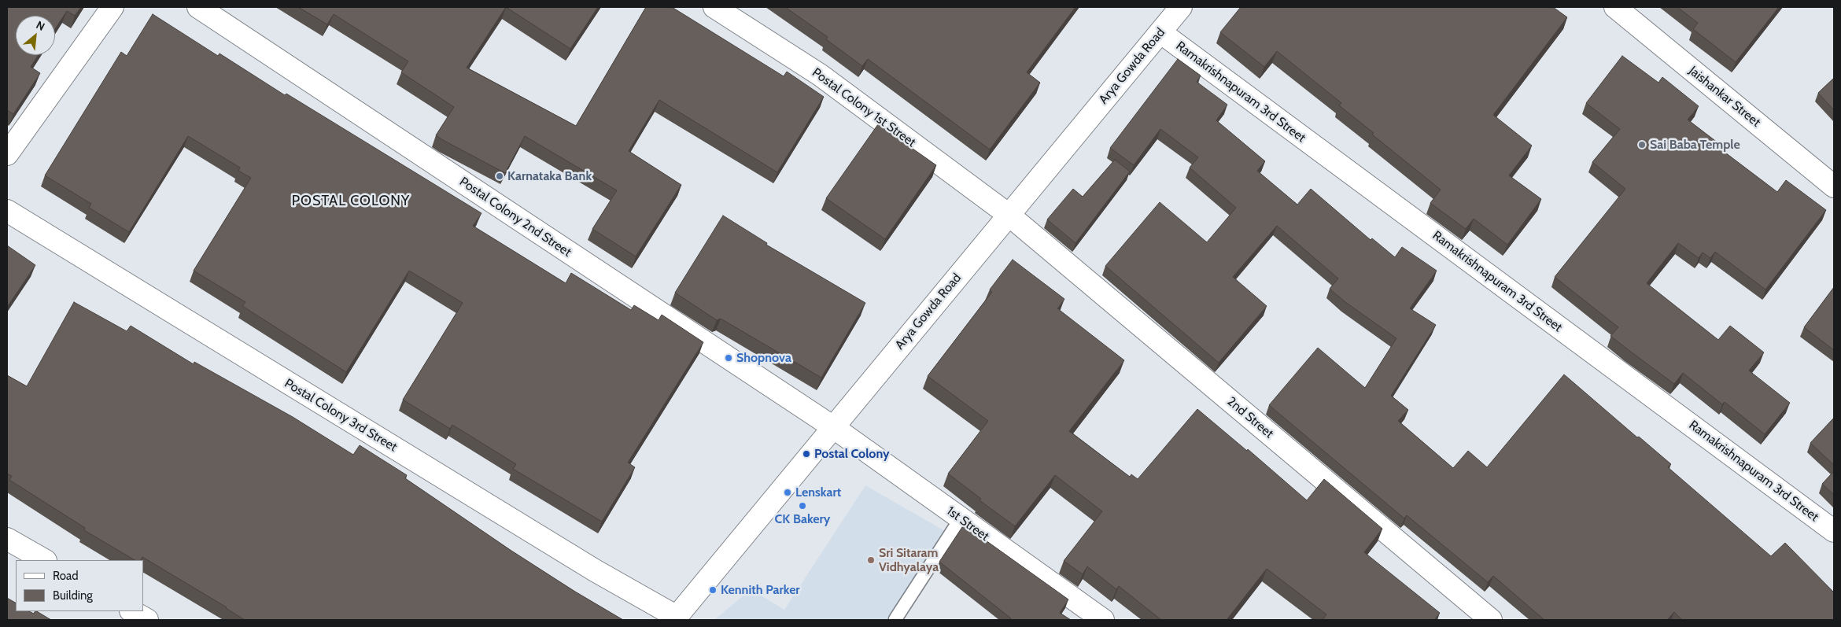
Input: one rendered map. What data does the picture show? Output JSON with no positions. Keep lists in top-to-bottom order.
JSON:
{
  "streets": {
    "street": [
      "Arya Gowda Road",
      "Ramakrishnapuram 3rd Street",
      "Jaishankar Street",
      "Postal Colony 1st Street",
      "Postal Colony 2nd Street",
      "Postal Colony 3rd Street",
      "2nd Street",
      "1st Street"
    ]
  },
  "crossings": [
    ["Arya Gowda Road", "Ramakrishnapuram 3rd Street"],
    ["Arya Gowda Road", "Postal Colony 1st Street"],
    ["Arya Gowda Road", "Postal Colony 2nd Street"],
    ["Arya Gowda Road", "Postal Colony 3rd Street"],
    ["Arya Gowda Road", "2nd Street"],
    ["Arya Gowda Road", "1st Street"],
    ["Postal Colony 1st Street", "2nd Street"],
    ["Postal Colony 2nd Street", "1st Street"]
  ],
  "districts": ["POSTAL COLONY"],
  "places": [
    "Sai Baba Temple",
    "Karnataka Bank",
    "Shopnova",
    "Postal Colony",
    "Lenskart",
    "CK Bakery",
    "Sri Sitaram Vidhyalaya",
    "Kennith Parker"
  ],
  "legend": ["Road", "Building"],
  "north": "top right"
}
